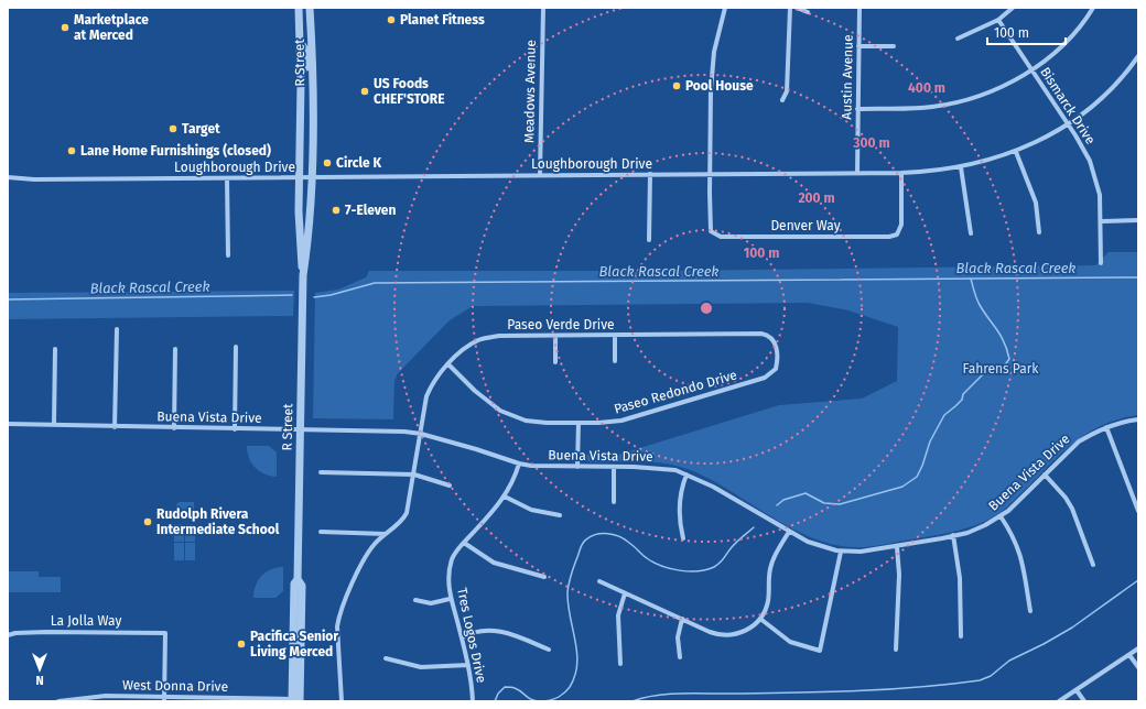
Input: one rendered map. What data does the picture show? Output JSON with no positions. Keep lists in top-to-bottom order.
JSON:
{
  "streets": {
    "street": [
      "R Street",
      "Austin Avenue",
      "Meadows Avenue",
      "Bismarck Drive",
      "Loughborough Drive",
      "Denver Way",
      "Paseo Verde Drive",
      "Paseo Redondo Drive",
      "Buena Vista Drive",
      "La Jolla Way",
      "Tres Logos Drive",
      "West Donna Drive"
    ]
  },
  "crossings": [
    ["R Street", "Loughborough Drive"],
    ["R Street", "Buena Vista Drive"],
    ["R Street", "West Donna Drive"],
    ["Austin Avenue", "Loughborough Drive"],
    ["Meadows Avenue", "Loughborough Drive"],
    ["Bismarck Drive", "Loughborough Drive"],
    ["Loughborough Drive", "Denver Way"],
    ["Paseo Verde Drive", "Paseo Redondo Drive"],
    ["Paseo Verde Drive", "Buena Vista Drive"],
    ["Buena Vista Drive", "Tres Logos Drive"],
    ["La Jolla Way", "West Donna Drive"]
  ],
  "water": ["Black Rascal Creek"],
  "parks": ["Fahrens Park"],
  "places": [
    "Planet Fitness",
    "Marketplace at Merced",
    "Pool House",
    "US Foods CHEF'STORE",
    "Target",
    "Lane Home Furnishings (closed)",
    "Circle K",
    "7-Eleven",
    "Rudolph Rivera Intermediate School",
    "Pacifica Senior Living Merced"
  ],
  "scale_bar": "100 m",
  "north": "bottom",
  "rings": [
    "400 m",
    "300 m",
    "200 m",
    "100 m"
  ]
}
